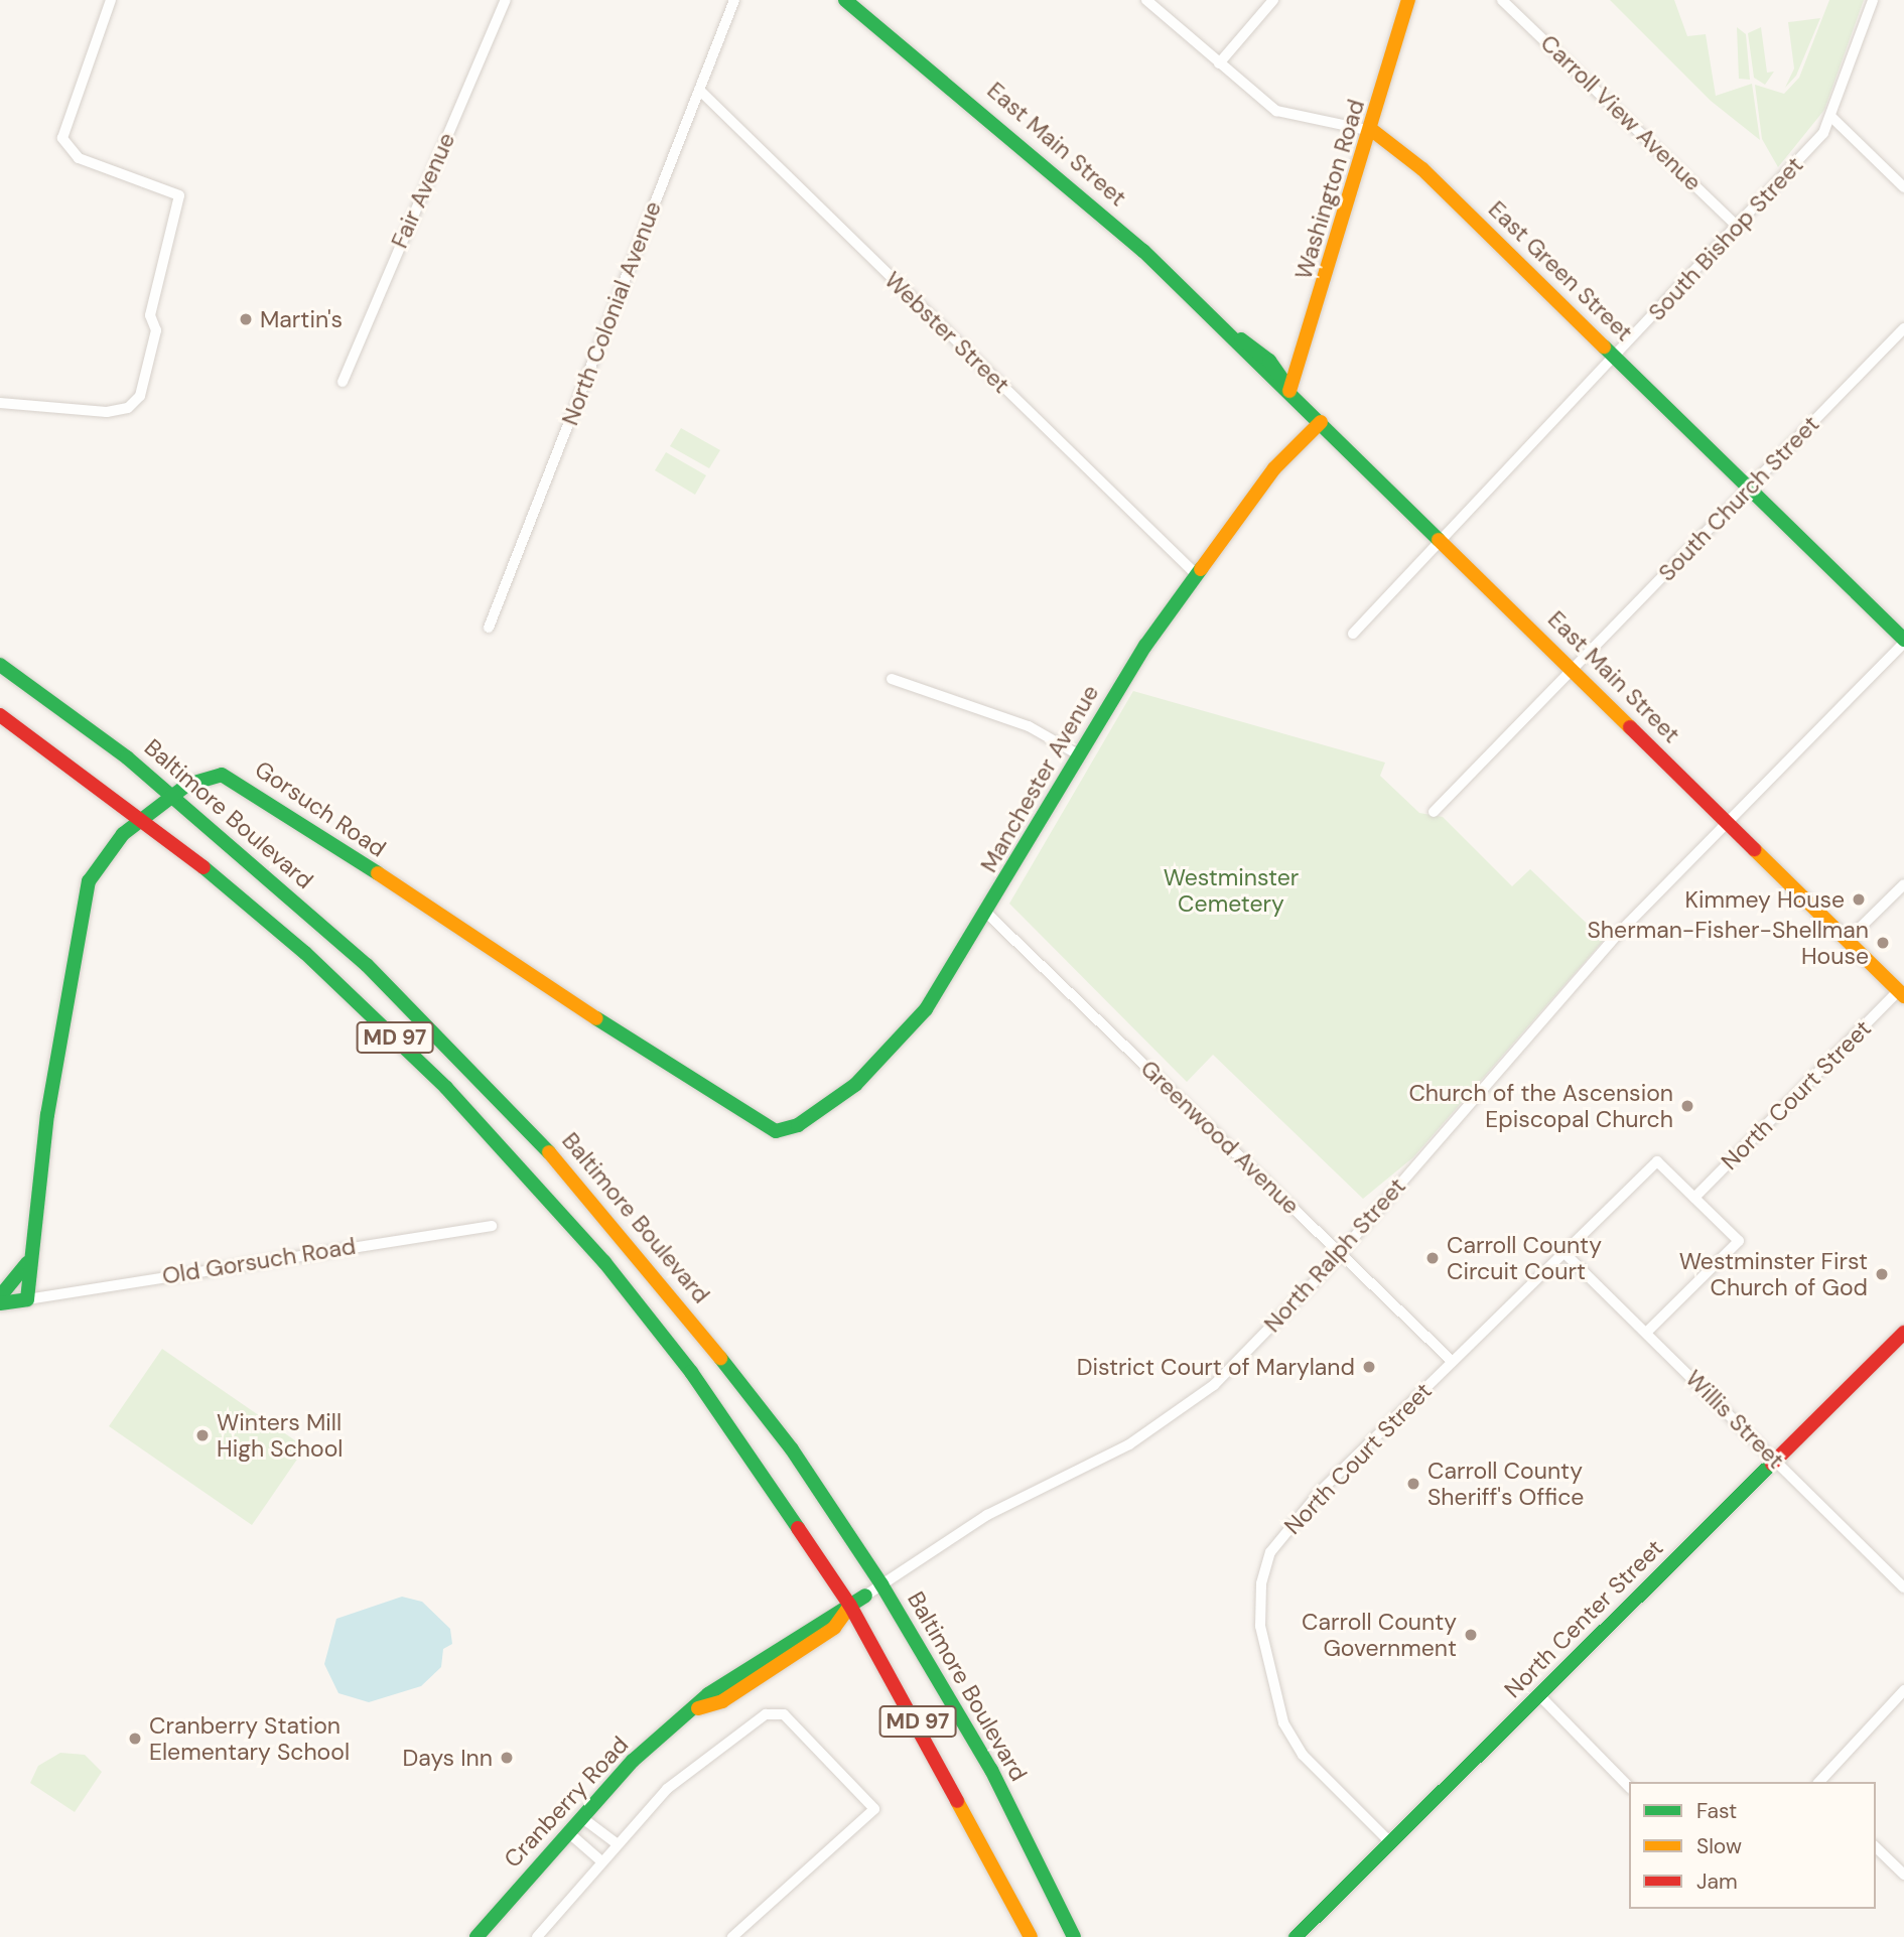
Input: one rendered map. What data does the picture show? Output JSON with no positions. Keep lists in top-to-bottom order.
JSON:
{
  "streets": {
    "main road": [
      "East Main Street",
      "Washington Road",
      "East Green Street",
      "Manchester Avenue",
      "Gorsuch Road",
      "Baltimore Boulevard",
      "MD 97",
      "North Center Street",
      "Cranberry Road"
    ],
    "street": [
      "Carroll View Avenue",
      "Fair Avenue",
      "South Bishop Street",
      "North Colonial Avenue",
      "Webster Street",
      "South Church Street",
      "North Court Street",
      "Greenwood Avenue",
      "North Ralph Street",
      "Old Gorsuch Road",
      "Willis Street"
    ]
  },
  "crossings": [
    ["Carroll View Avenue", "South Bishop Street"],
    ["East Main Street", "Washington Road"],
    ["East Main Street", "South Bishop Street"],
    ["East Main Street", "South Church Street"],
    ["East Main Street", "Manchester Avenue"],
    ["East Main Street", "North Court Street"],
    ["East Main Street", "North Ralph Street"],
    ["Washington Road", "East Green Street"],
    ["South Bishop Street", "East Green Street"],
    ["East Green Street", "South Church Street"],
    ["East Green Street", "North Ralph Street"],
    ["North Colonial Avenue", "Webster Street"],
    ["Webster Street", "Manchester Avenue"],
    ["Manchester Avenue", "Gorsuch Road"],
    ["Manchester Avenue", "Greenwood Avenue"],
    ["Gorsuch Road", "Baltimore Boulevard"],
    ["Gorsuch Road", "MD 97"],
    ["Gorsuch Road", "Old Gorsuch Road"],
    ["Baltimore Boulevard", "North Ralph Street"],
    ["MD 97", "Cranberry Road"],
    ["North Court Street", "Greenwood Avenue"],
    ["North Court Street", "Willis Street"],
    ["North Court Street", "North Center Street"],
    ["Greenwood Avenue", "North Ralph Street"],
    ["North Ralph Street", "Cranberry Road"],
    ["Willis Street", "North Center Street"]
  ],
  "parks": ["Westminster Cemetery"],
  "places": [
    "Martin's",
    "Kimmey House",
    "Sherman-Fisher-Shellman House",
    "Church of the Ascension Episcopal Church",
    "Carroll County Circuit Court",
    "Westminster First Church of God",
    "District Court of Maryland",
    "Winters Mill High School",
    "Carroll County Sheriff's Office",
    "Carroll County Government",
    "Cranberry Station Elementary School",
    "Days Inn"
  ],
  "legend": ["Fast", "Slow", "Jam"]
}
